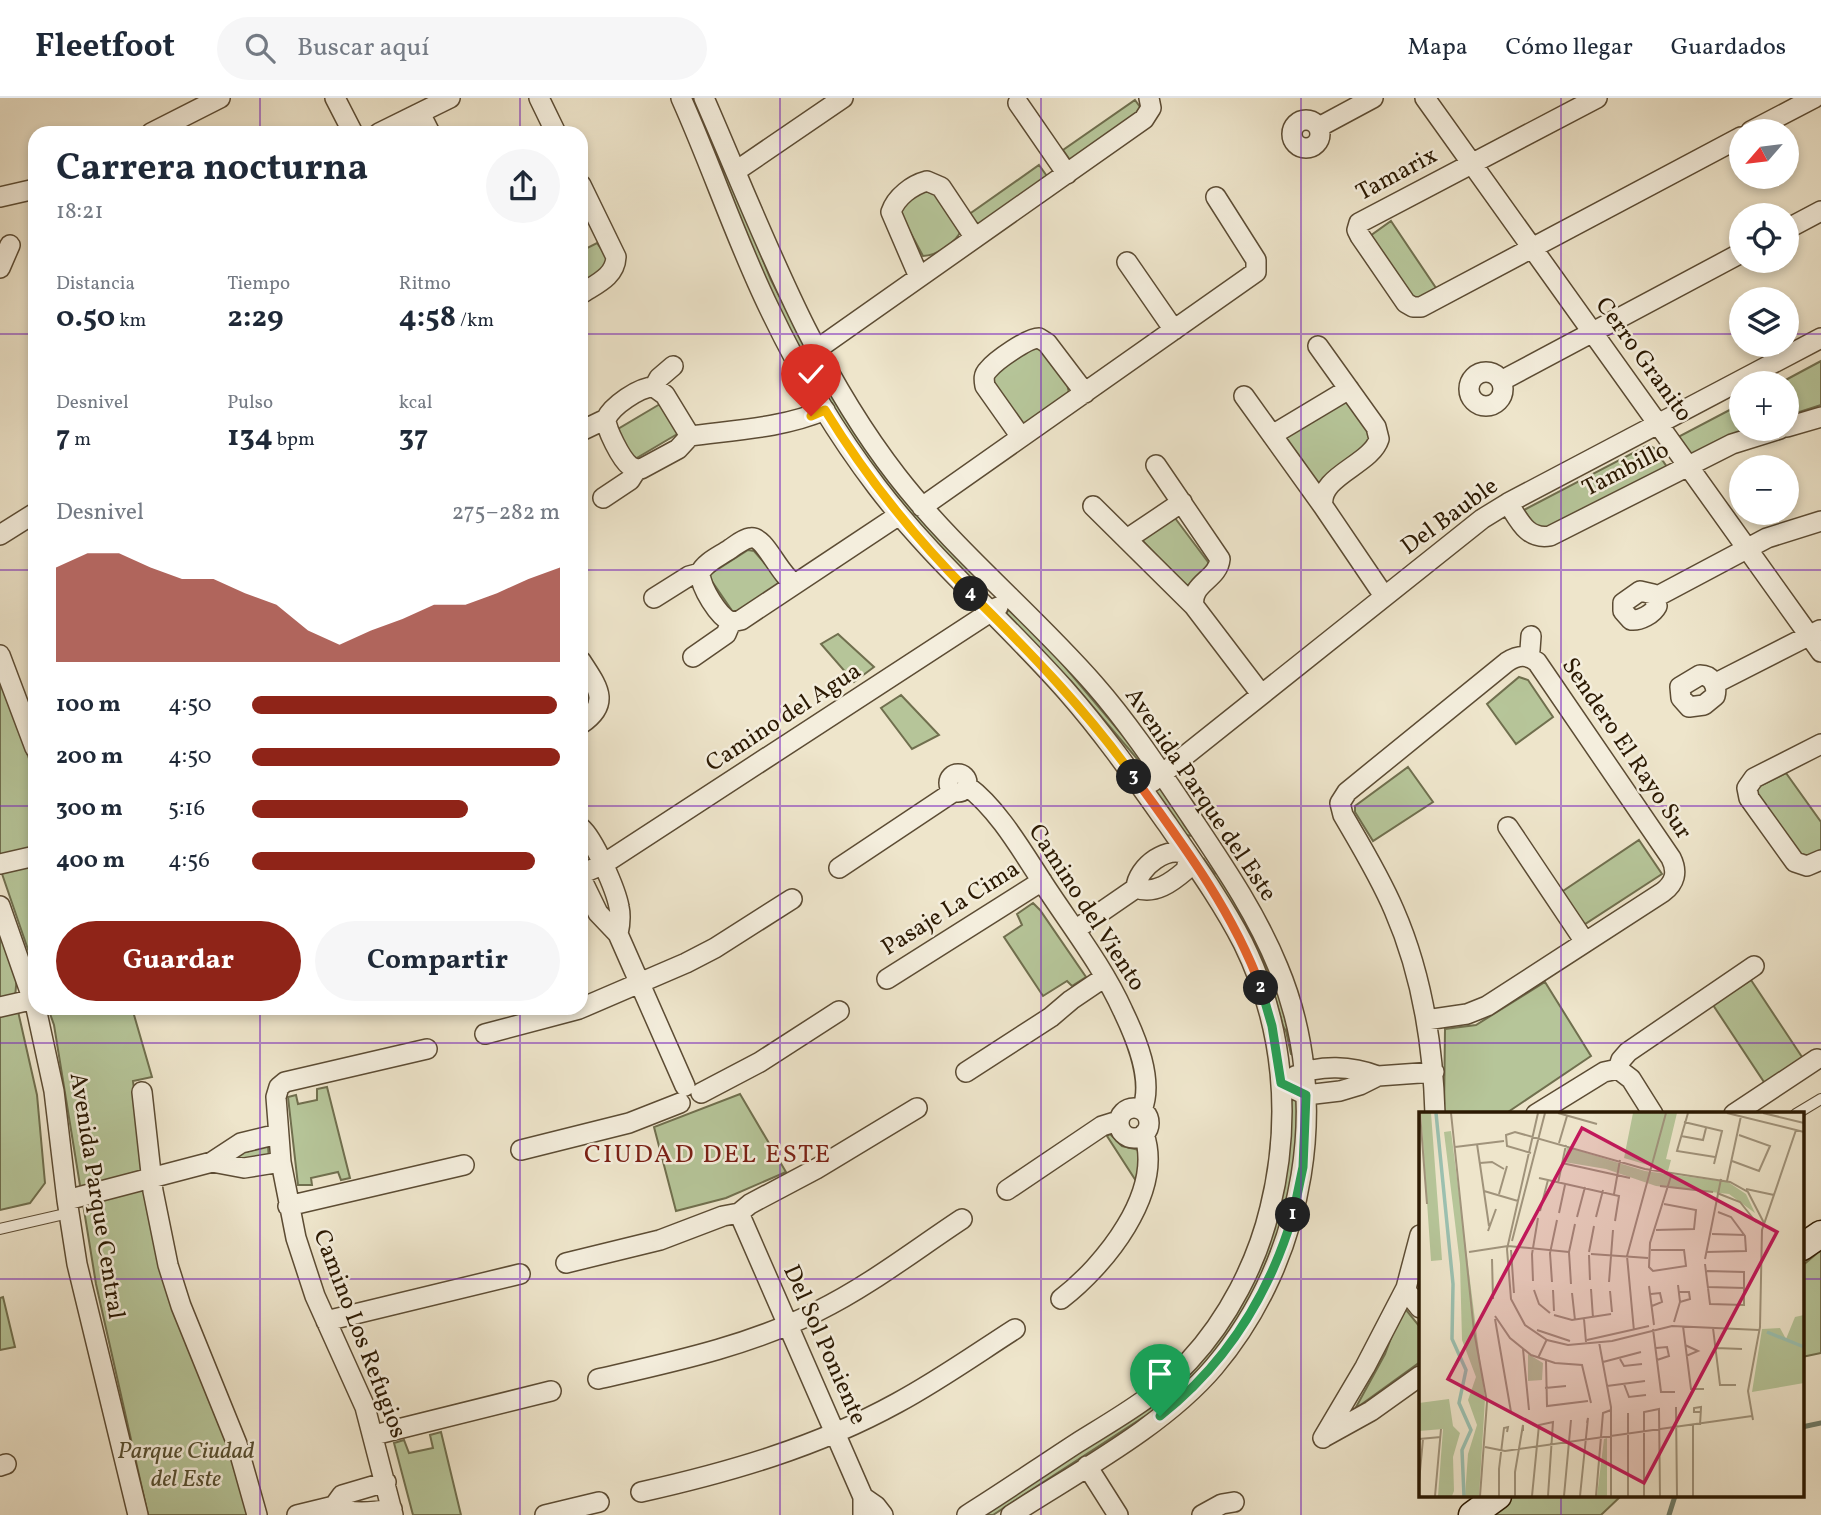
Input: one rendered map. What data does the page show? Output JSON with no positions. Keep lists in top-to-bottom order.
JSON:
{
  "streets": {
    "street": [
      "Tamarix",
      "Cerro Granito",
      "Tambillo",
      "Del Bauble",
      "Camino del Agua",
      "Sendero El Rayo Sur",
      "Avenida Parque del Este",
      "Camino del Viento",
      "Pasaje La Cima",
      "Avenida Parque Central",
      "Camino Los Refugios",
      "Del Sol Poniente"
    ]
  },
  "crossings": [
    ["Tamarix", "Cerro Granito"],
    ["Cerro Granito", "Tambillo"],
    ["Cerro Granito", "Del Bauble"],
    ["Tambillo", "Del Bauble"],
    ["Del Bauble", "Avenida Parque del Este"],
    ["Camino del Agua", "Avenida Parque del Este"],
    ["Camino del Viento", "Pasaje La Cima"]
  ],
  "districts": ["CIUDAD DEL ESTE"],
  "parks": ["Parque Ciudad del Este"],
  "north": "bottom left",
  "page": {
    "header": "Fleetfoot",
    "search": "Buscar aquí",
    "nav": ["Mapa", "Cómo llegar", "Guardados"],
    "map_buttons": ["+", "−"],
    "heading": ["Carrera nocturna", "18:21"],
    "stats": [
      ["Distancia", "0.50 km"],
      ["Tiempo", "2:29"],
      ["Ritmo", "4:58 /km"],
      ["Desnivel", "7 m"],
      ["Pulso", "134 bpm"],
      ["kcal", "37"]
    ],
    "chart": ["Desnivel", "275–282 m"],
    "pins": [
      "4",
      "3",
      "2",
      "1"
    ],
    "list": [
      {
        "name": "100 m",
        "note": "4:50"
      },
      {
        "name": "200 m",
        "note": "4:50"
      },
      {
        "name": "300 m",
        "note": "5:16"
      },
      {
        "name": "400 m",
        "note": "4:56"
      }
    ],
    "buttons": ["Guardar", "Compartir"]
  }
}
